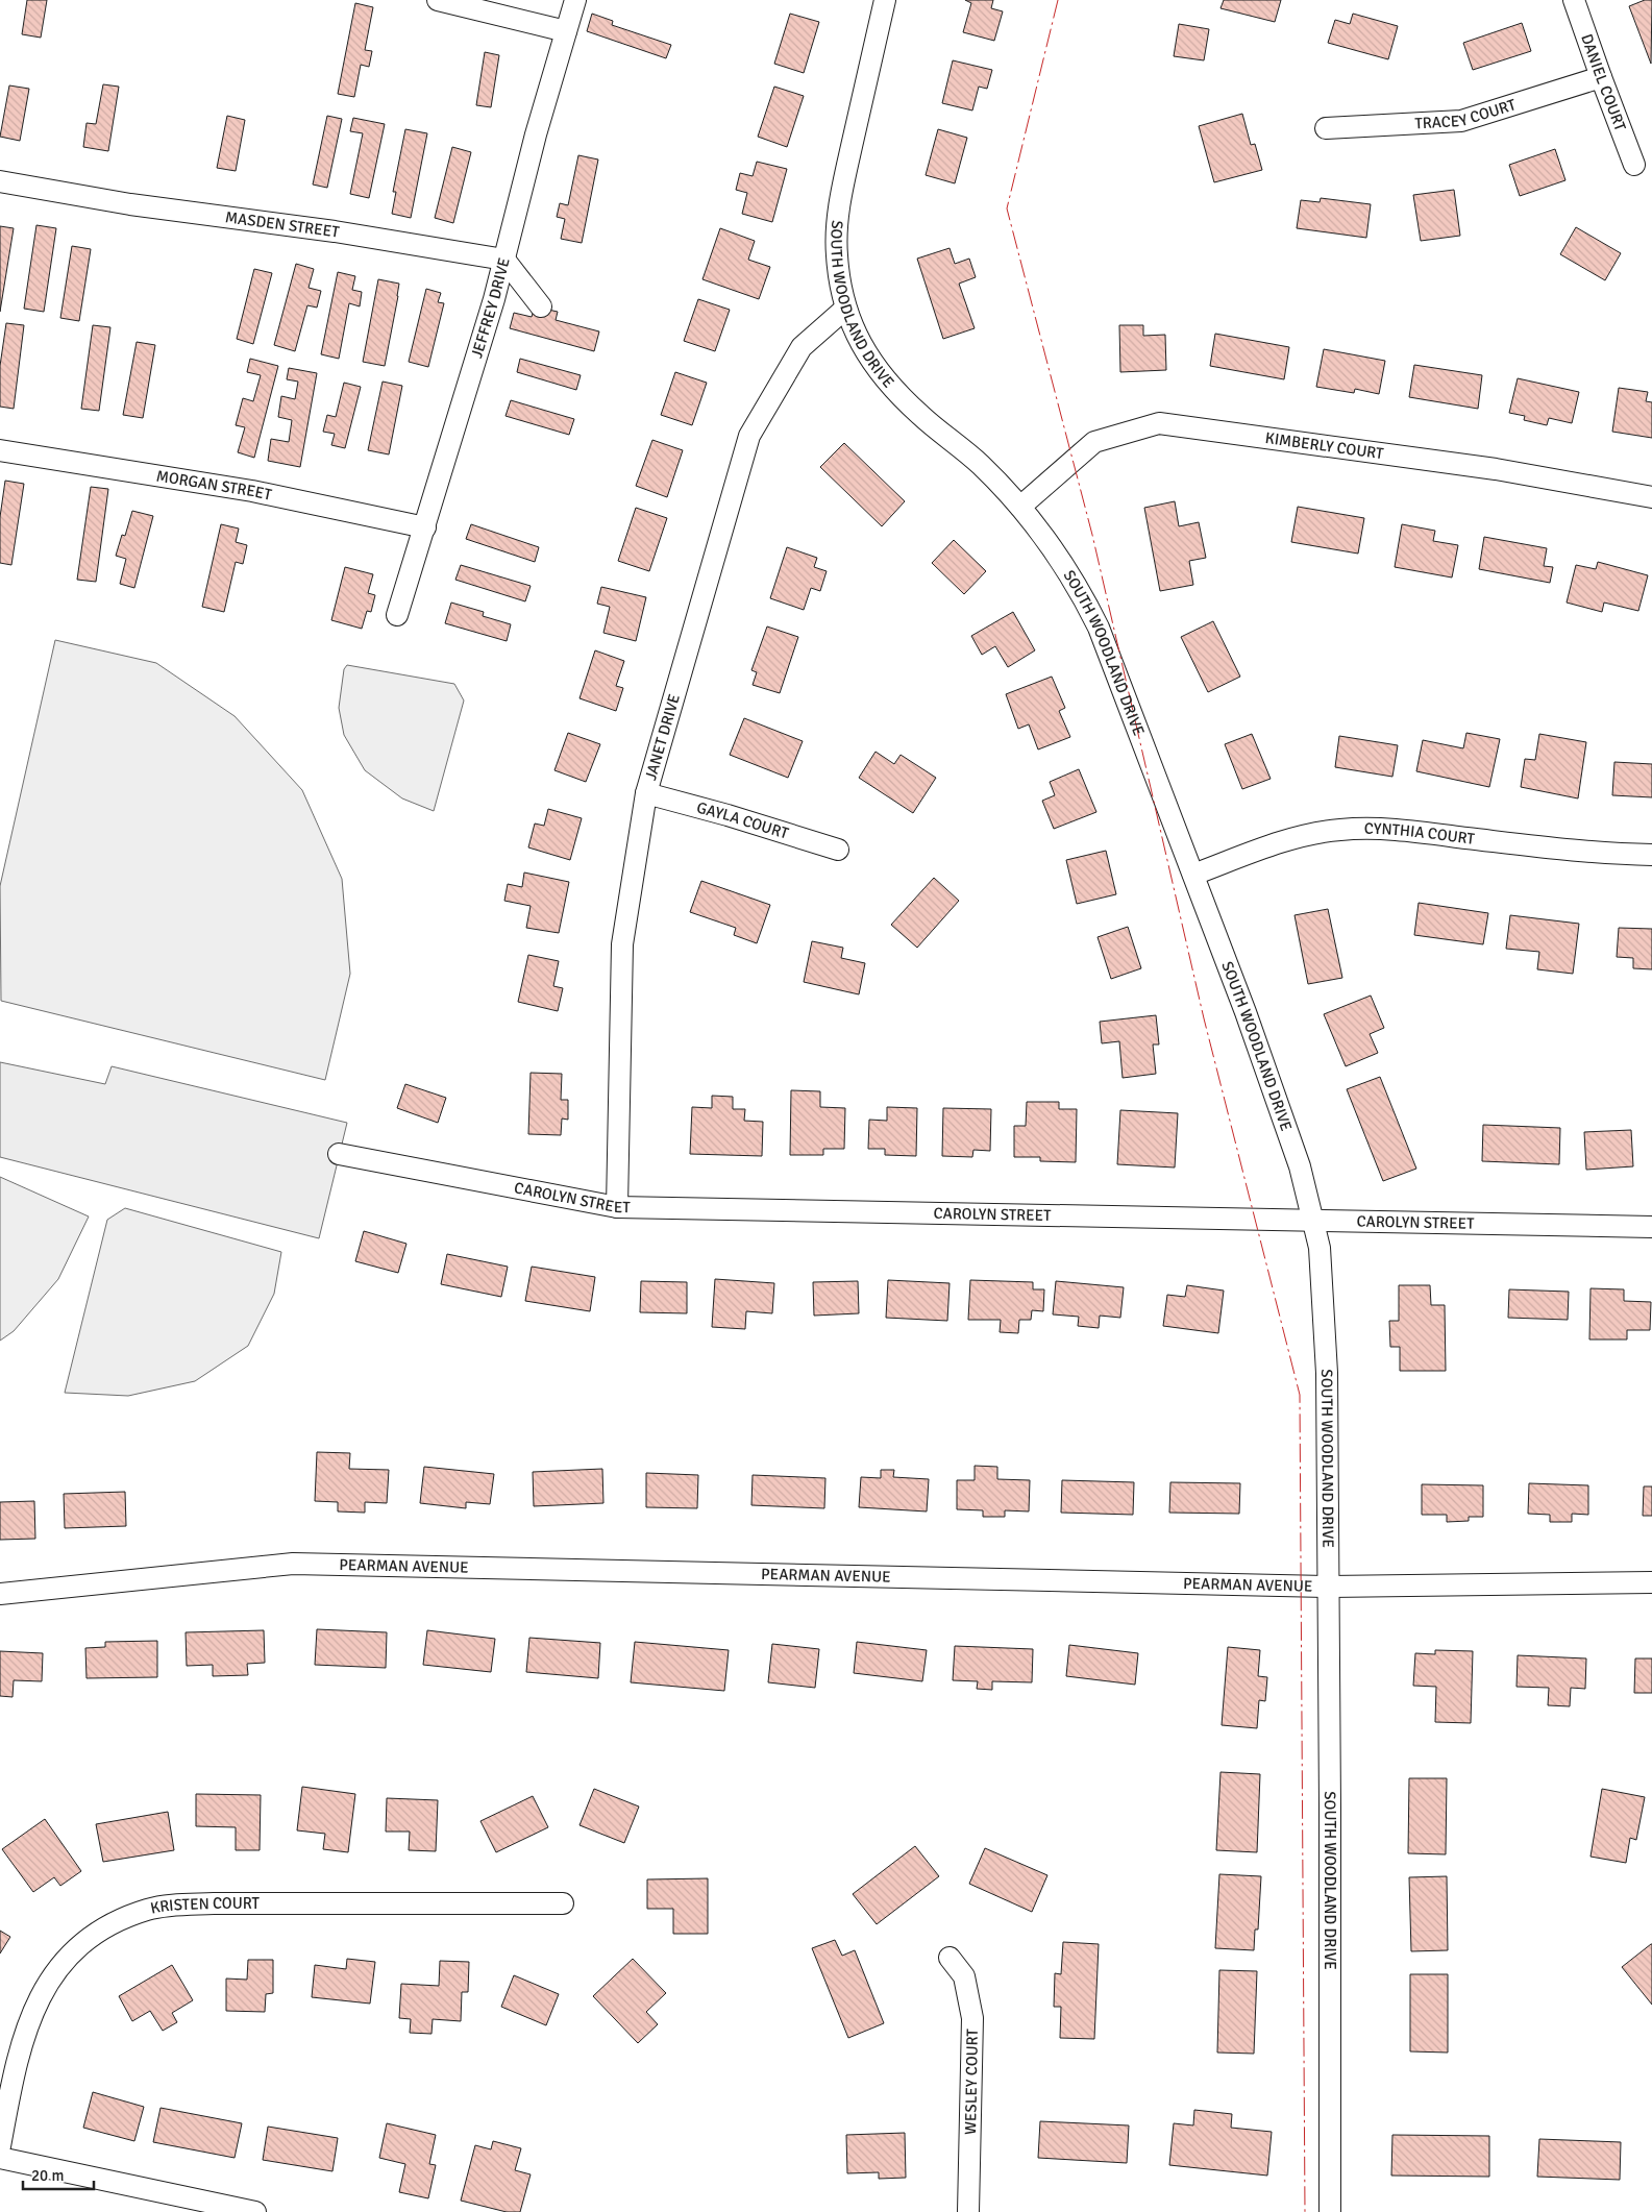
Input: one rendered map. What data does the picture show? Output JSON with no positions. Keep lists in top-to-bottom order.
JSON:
{
  "streets": {
    "street": [
      "DANIEL COURT",
      "TRACEY COURT",
      "MASDEN STREET",
      "SOUTH WOODLAND DRIVE",
      "JEFFREY DRIVE",
      "KIMBERLY COURT",
      "MORGAN STREET",
      "JANET DRIVE",
      "GAYLA COURT",
      "CYNTHIA COURT",
      "CAROLYN STREET",
      "PEARMAN AVENUE",
      "KRISTEN COURT",
      "WESLEY COURT"
    ]
  },
  "crossings": [
    ["DANIEL COURT", "TRACEY COURT"],
    ["MASDEN STREET", "JEFFREY DRIVE"],
    ["SOUTH WOODLAND DRIVE", "KIMBERLY COURT"],
    ["SOUTH WOODLAND DRIVE", "JANET DRIVE"],
    ["SOUTH WOODLAND DRIVE", "CYNTHIA COURT"],
    ["SOUTH WOODLAND DRIVE", "CAROLYN STREET"],
    ["SOUTH WOODLAND DRIVE", "PEARMAN AVENUE"],
    ["JEFFREY DRIVE", "MORGAN STREET"],
    ["JANET DRIVE", "GAYLA COURT"],
    ["JANET DRIVE", "CAROLYN STREET"]
  ],
  "scale_bar": "20 m"
}
